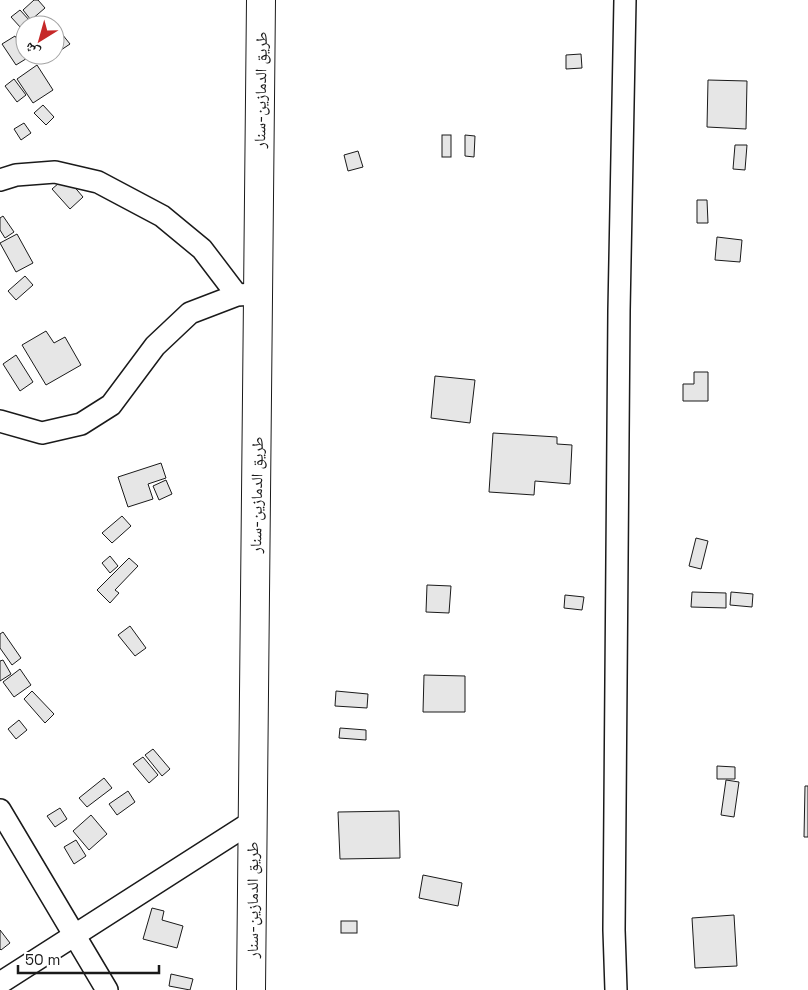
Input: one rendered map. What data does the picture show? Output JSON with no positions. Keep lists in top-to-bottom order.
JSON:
{
  "streets": {
    "highway": ["طريق الدمازين-سنار"]
  },
  "scale_bar": "50 m",
  "north": "bottom left"
}
